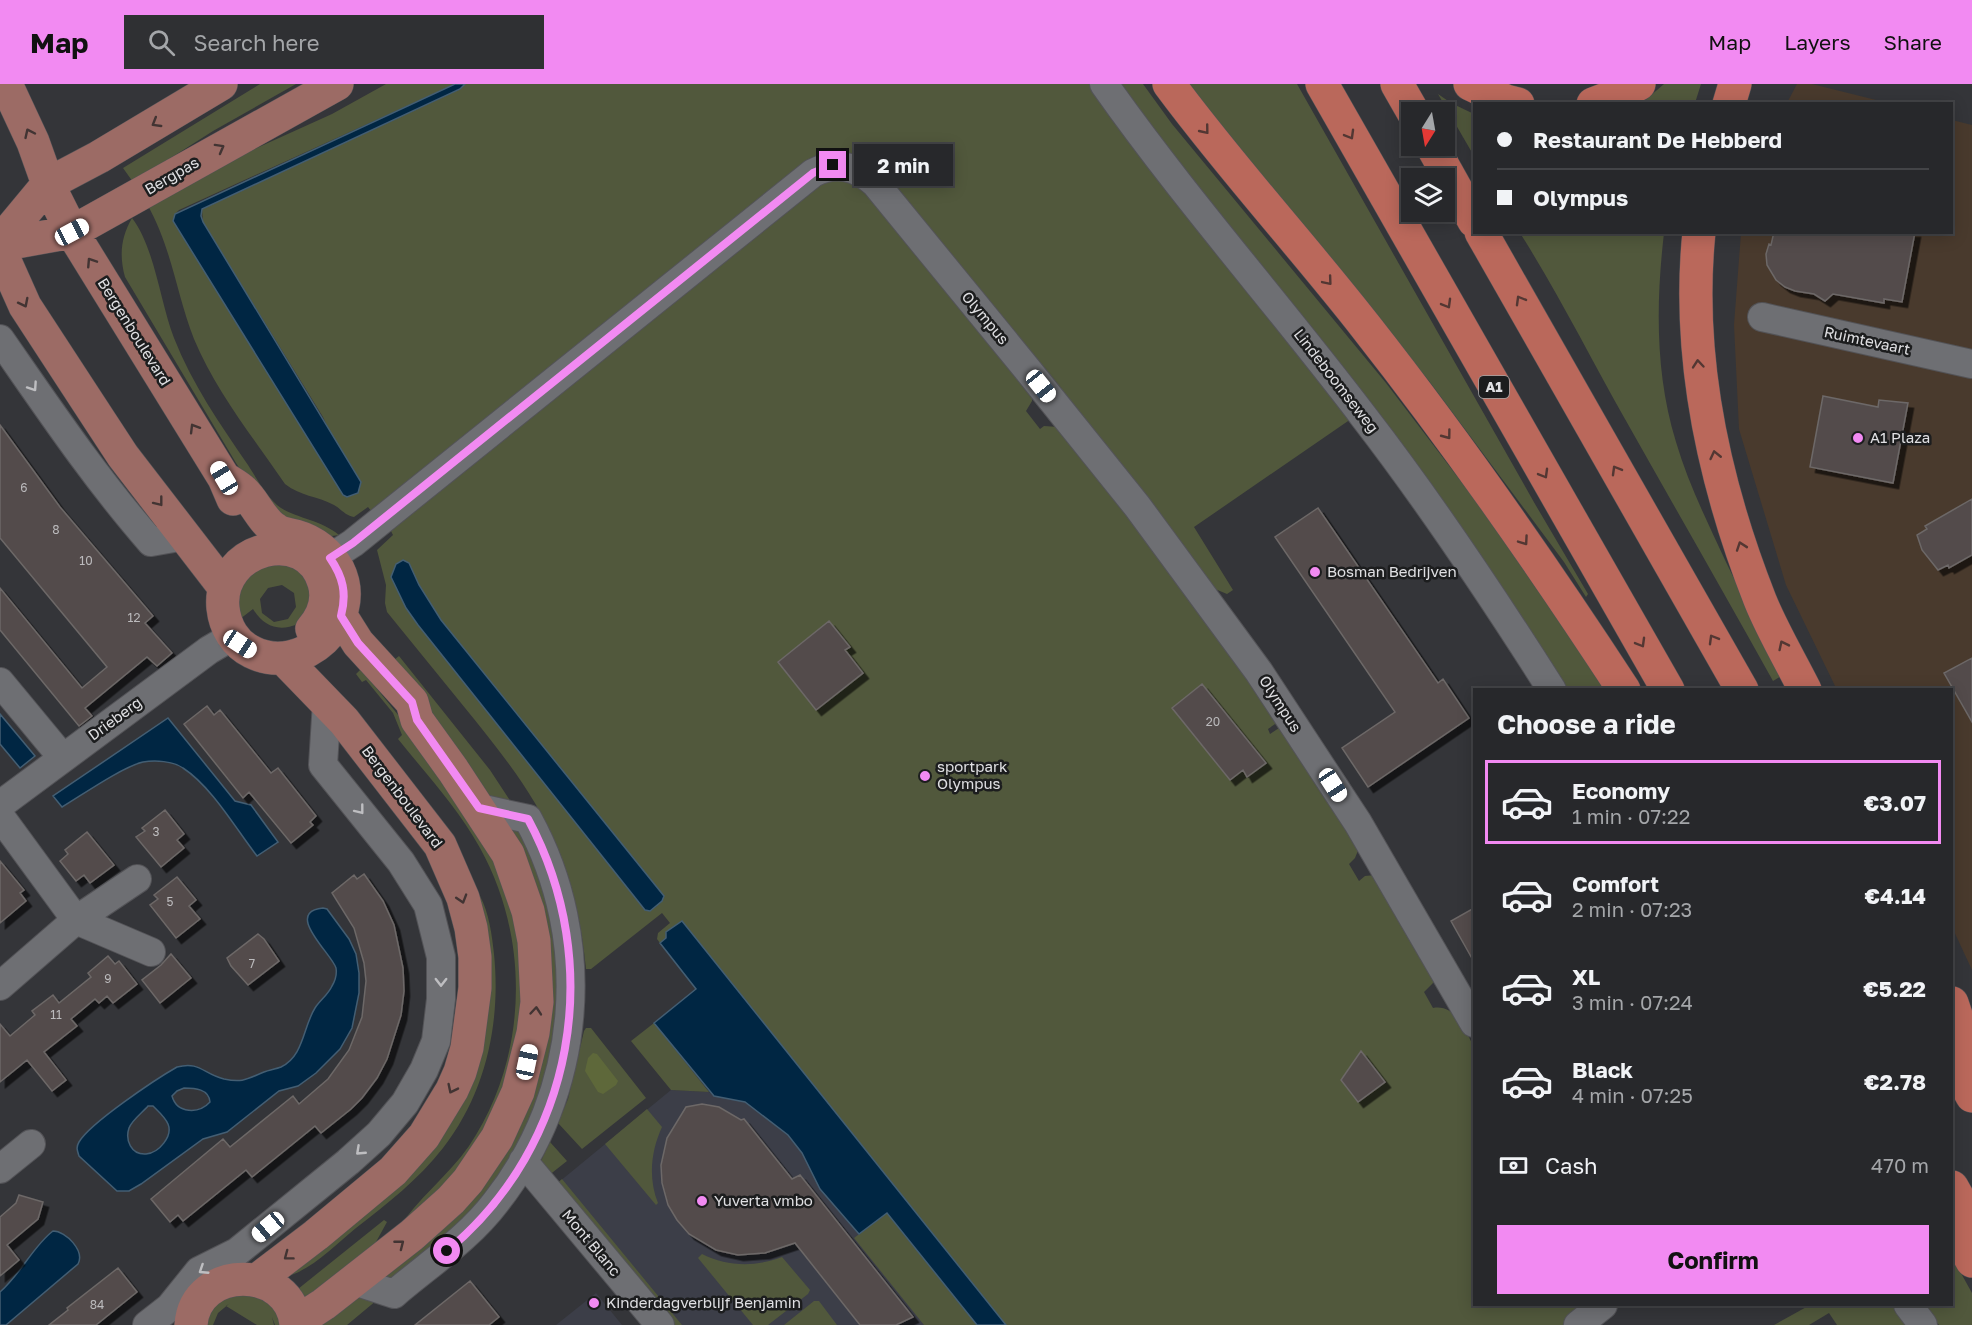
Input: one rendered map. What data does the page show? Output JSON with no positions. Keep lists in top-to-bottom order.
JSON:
{
  "streets": {
    "highway": ["A1"],
    "main road": ["Bergpas", "Bergenboulevard"],
    "street": [
      "Olympus",
      "Ruimtevaart",
      "Lindeboomseweg",
      "Drieberg",
      "Mont Blanc"
    ]
  },
  "crossings": [
    ["Bergpas", "Bergenboulevard"],
    ["Olympus", "Bergenboulevard"],
    ["Olympus", "Drieberg"],
    ["Bergenboulevard", "Drieberg"]
  ],
  "places": [
    "A1 Plaza",
    "Bosman Bedrijven",
    "sportpark Olympus",
    "Yuverta vmbo",
    "Kinderdagverblijf Benjamin"
  ],
  "house_numbers": [
    "6",
    "8",
    "10",
    "12",
    "20",
    "3",
    "5",
    "7",
    "9",
    "11",
    "84"
  ],
  "north": "bottom",
  "page": {
    "header": "Map",
    "search": "Search here",
    "nav": ["Map", "Layers", "Share"],
    "banner": ["Restaurant De Hebberd", "Olympus"],
    "bubble": "2 min",
    "heading": "Choose a ride",
    "list": [
      {
        "name": "Economy",
        "note": "1 min · 07:22",
        "value": "€3.07"
      },
      {
        "name": "Comfort",
        "note": "2 min · 07:23",
        "value": "€4.14"
      },
      {
        "name": "XL",
        "note": "3 min · 07:24",
        "value": "€5.22"
      },
      {
        "name": "Black",
        "note": "4 min · 07:25",
        "value": "€2.78"
      }
    ],
    "pay": ["Cash", "470 m"],
    "buttons": "Confirm"
  }
}
